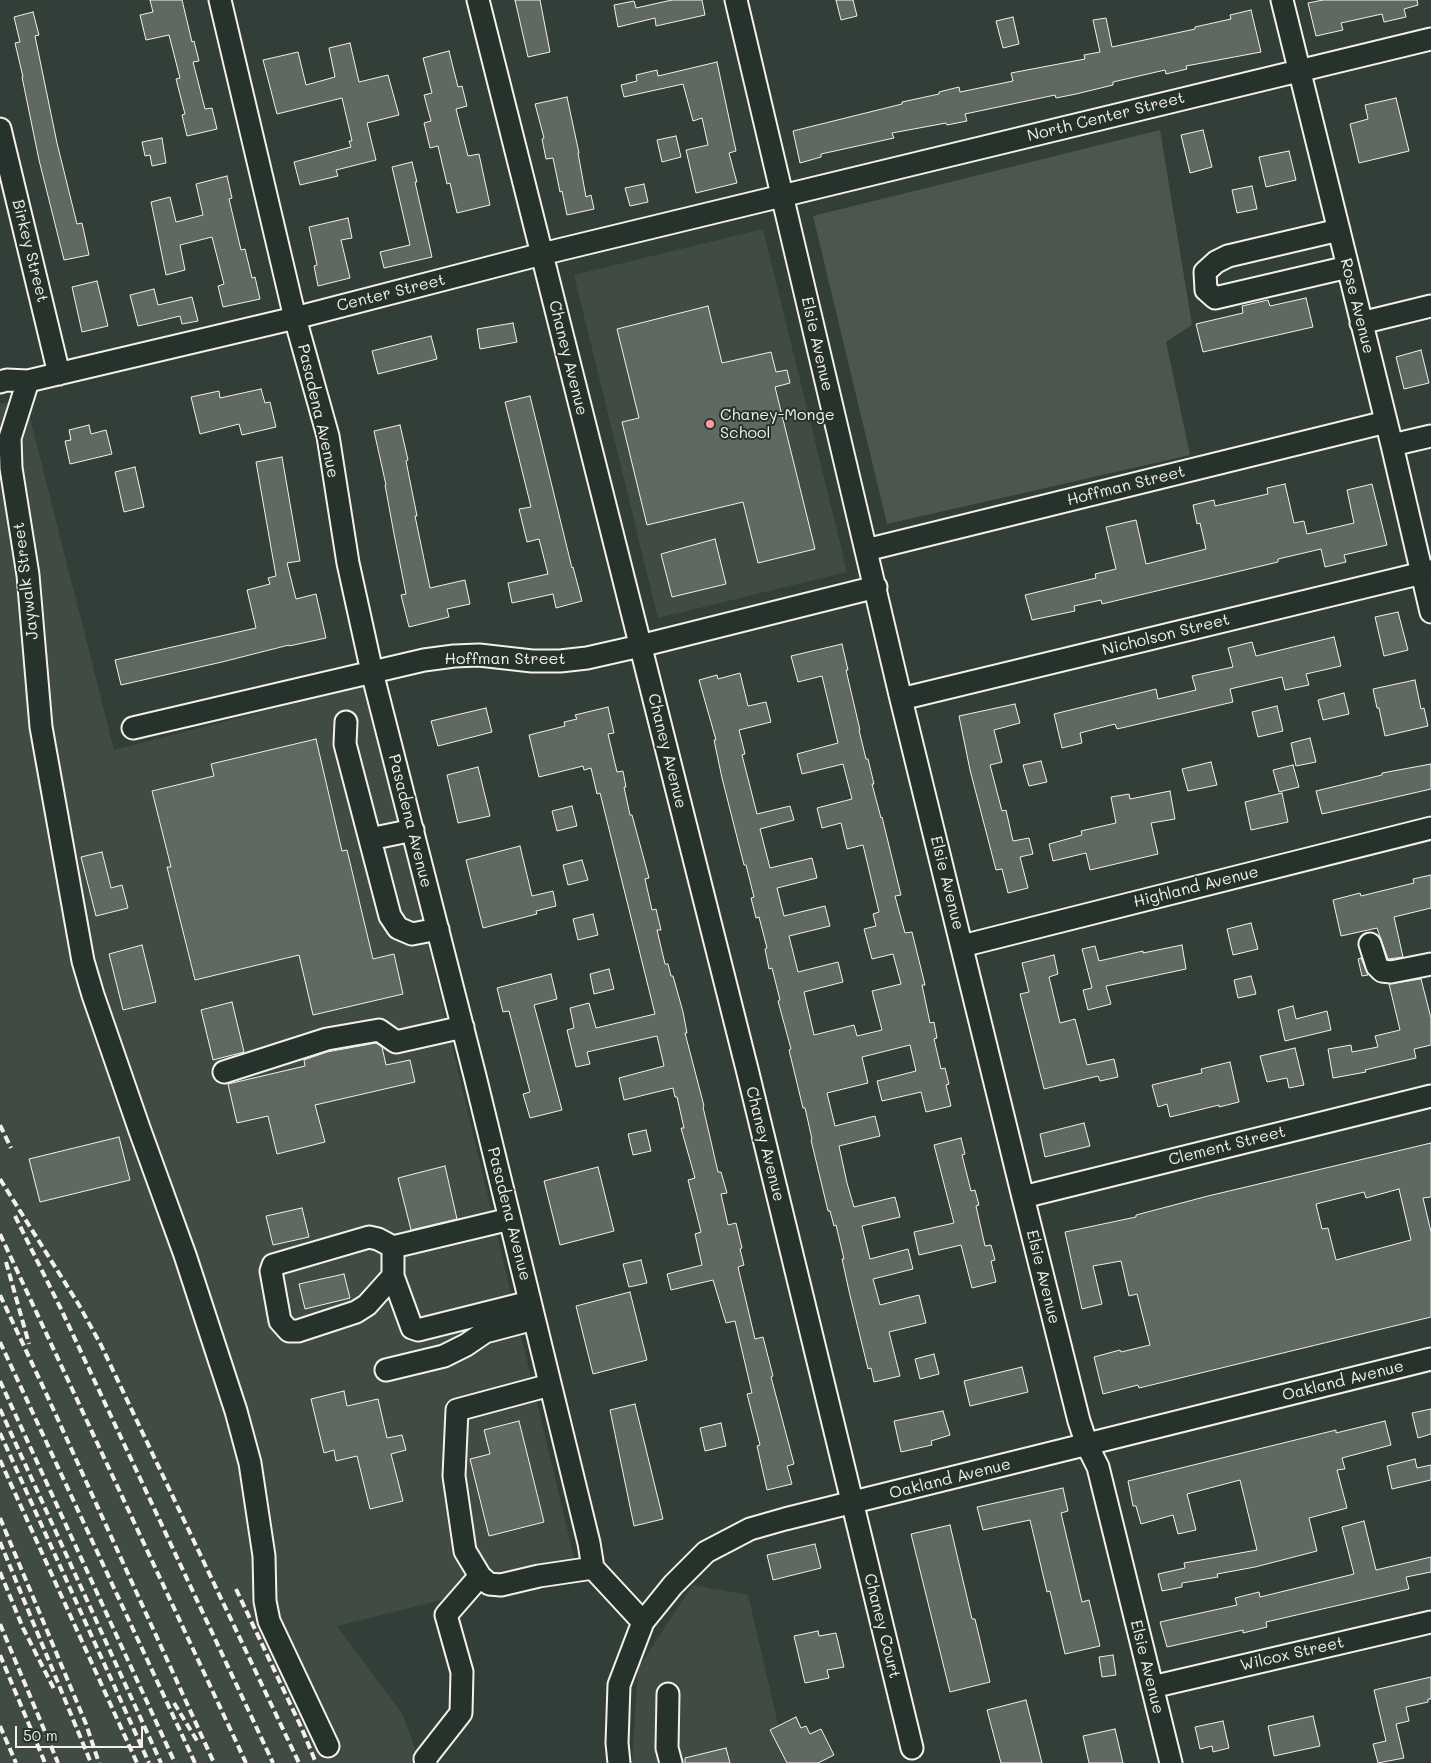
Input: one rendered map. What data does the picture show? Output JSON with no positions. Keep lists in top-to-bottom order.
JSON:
{
  "streets": {
    "street": [
      "North Center Street",
      "Birkey Street",
      "Center Street",
      "Rose Avenue",
      "Elsie Avenue",
      "Chaney Avenue",
      "Pasadena Avenue",
      "Hoffman Street",
      "Jaywalk Street",
      "Nicholson Street",
      "Highland Avenue",
      "Clement Street",
      "Oakland Avenue",
      "Chaney Court",
      "Wilcox Street"
    ]
  },
  "crossings": [
    ["North Center Street", "Center Street"],
    ["North Center Street", "Rose Avenue"],
    ["North Center Street", "Elsie Avenue"],
    ["Birkey Street", "Center Street"],
    ["Center Street", "Elsie Avenue"],
    ["Center Street", "Chaney Avenue"],
    ["Center Street", "Pasadena Avenue"],
    ["Center Street", "Jaywalk Street"],
    ["Rose Avenue", "Hoffman Street"],
    ["Rose Avenue", "Nicholson Street"],
    ["Elsie Avenue", "Hoffman Street"],
    ["Elsie Avenue", "Nicholson Street"],
    ["Elsie Avenue", "Highland Avenue"],
    ["Elsie Avenue", "Clement Street"],
    ["Elsie Avenue", "Oakland Avenue"],
    ["Elsie Avenue", "Wilcox Street"],
    ["Chaney Avenue", "Hoffman Street"],
    ["Chaney Avenue", "Oakland Avenue"],
    ["Chaney Avenue", "Chaney Court"],
    ["Pasadena Avenue", "Hoffman Street"],
    ["Oakland Avenue", "Chaney Court"]
  ],
  "places": ["Chaney-Monge School"],
  "scale_bar": "50 m"
}
